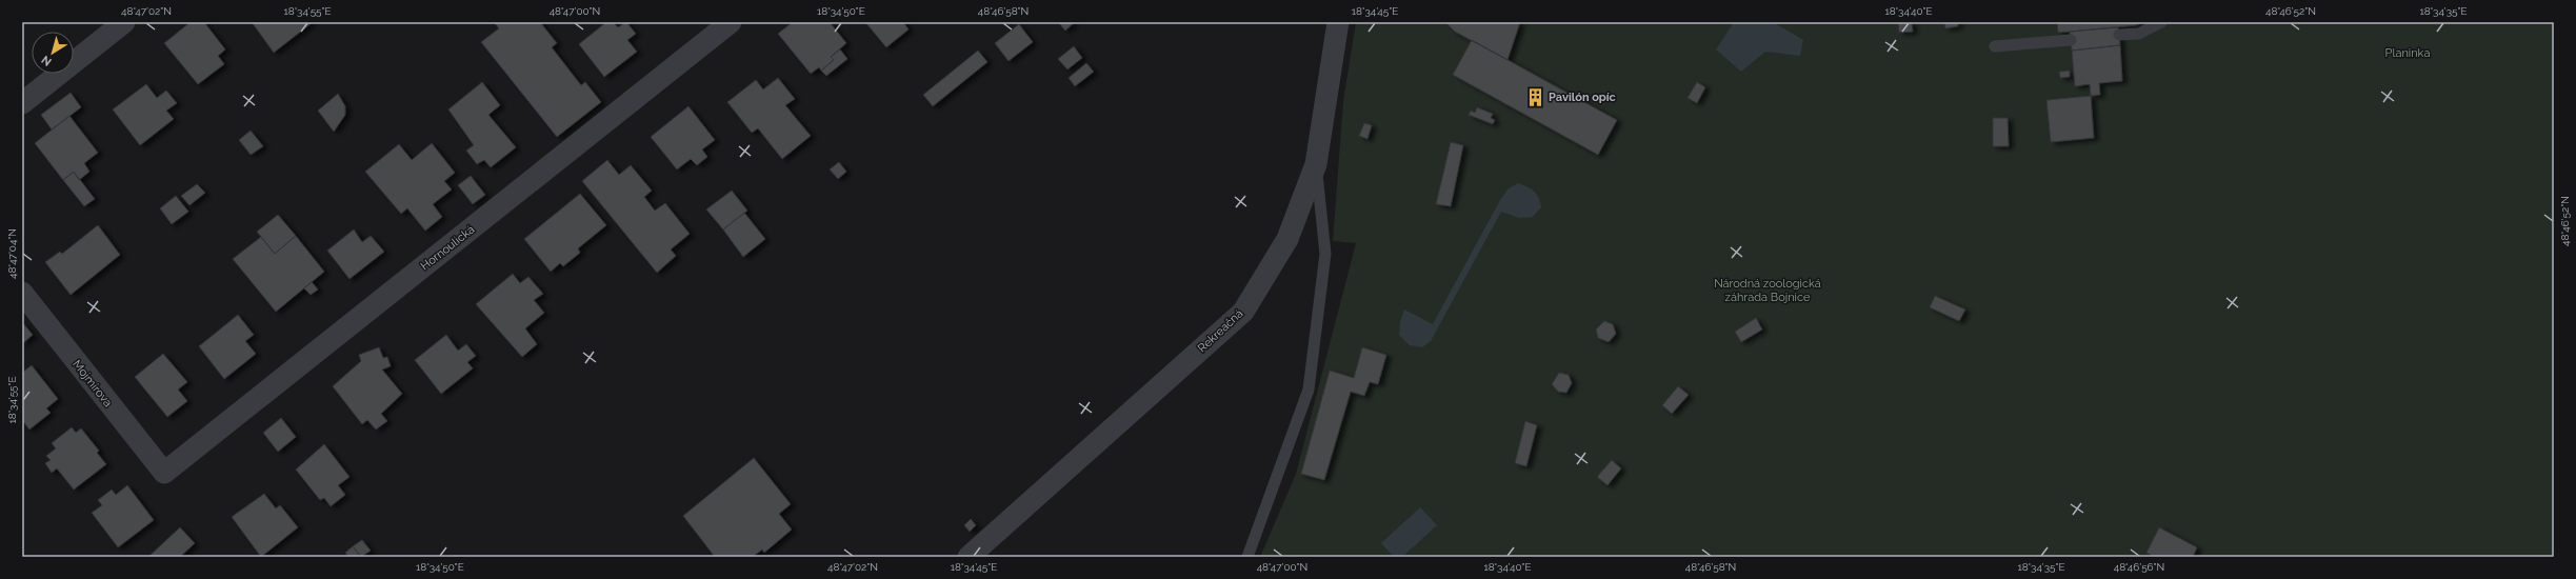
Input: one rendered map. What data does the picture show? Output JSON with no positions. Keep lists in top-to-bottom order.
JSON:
{
  "streets": {
    "street": ["Hornoulická", "Rekreačná", "Mojmírova"]
  },
  "crossings": [
    ["Hornoulická", "Mojmírova"]
  ],
  "parks": ["Planinka", "Národná zoologická záhrada Bojnice"],
  "places": {
    "building": ["Pavilón opíc"]
  },
  "north": "bottom left",
  "coordinates": [
    "48°47'02\"N",
    "18°34'55\"E",
    "48°47'00\"N",
    "18°34'50\"E",
    "48°46'58\"N",
    "18°34'45\"E",
    "18°34'40\"E",
    "48°46'52\"N",
    "18°34'35\"E",
    "48°47'04\"N",
    "48°46'56\"N"
  ]
}
